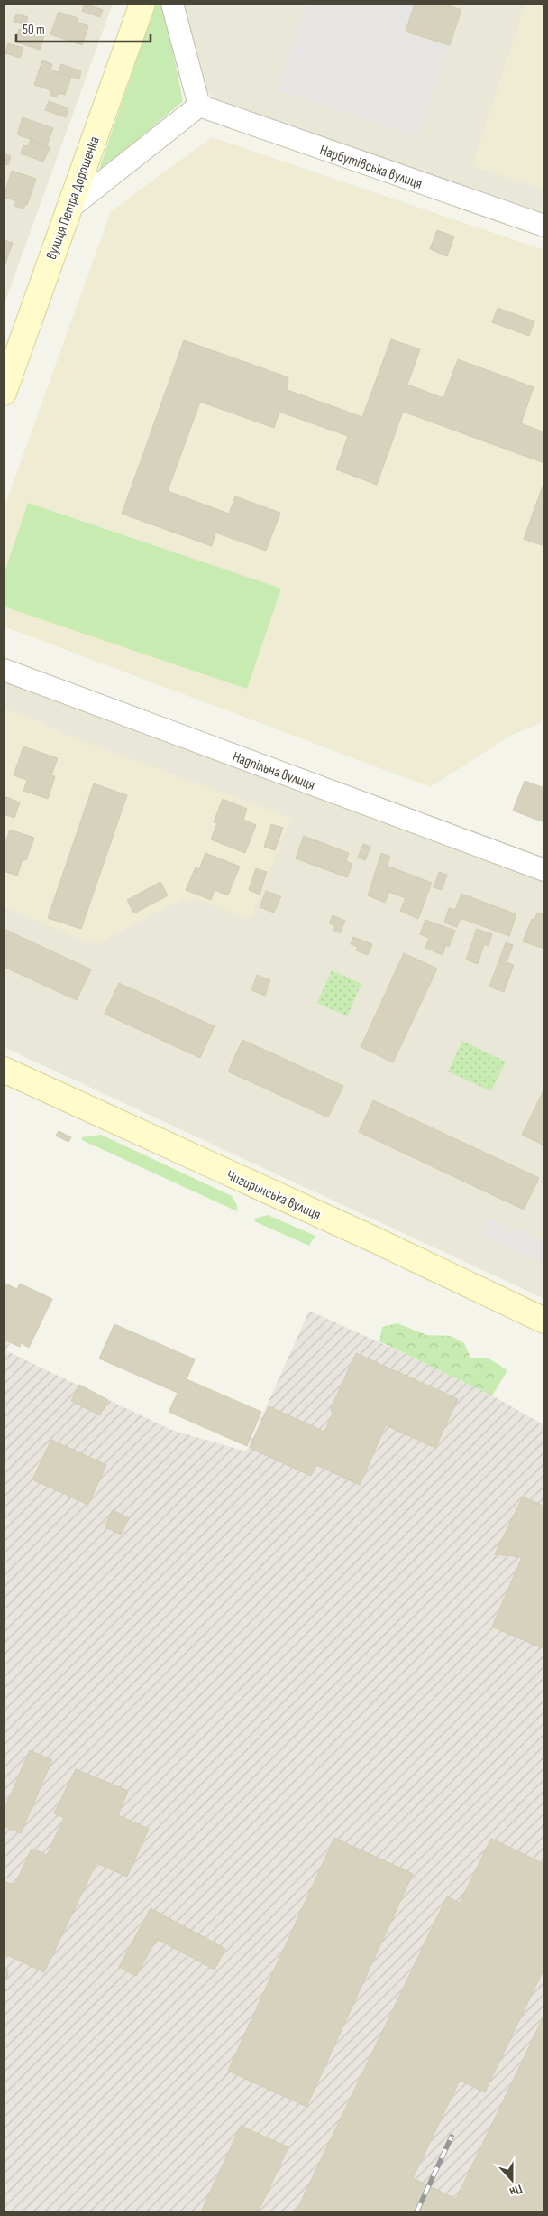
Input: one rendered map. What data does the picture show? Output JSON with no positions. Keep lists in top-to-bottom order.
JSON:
{
  "streets": {
    "main road": ["вулиця Петра Дорошенка", "Чигиринська вулиця"],
    "street": ["Нарбутівська вулиця", "Надпільна вулиця"]
  },
  "scale_bar": "50 m",
  "north": "bottom"
}
